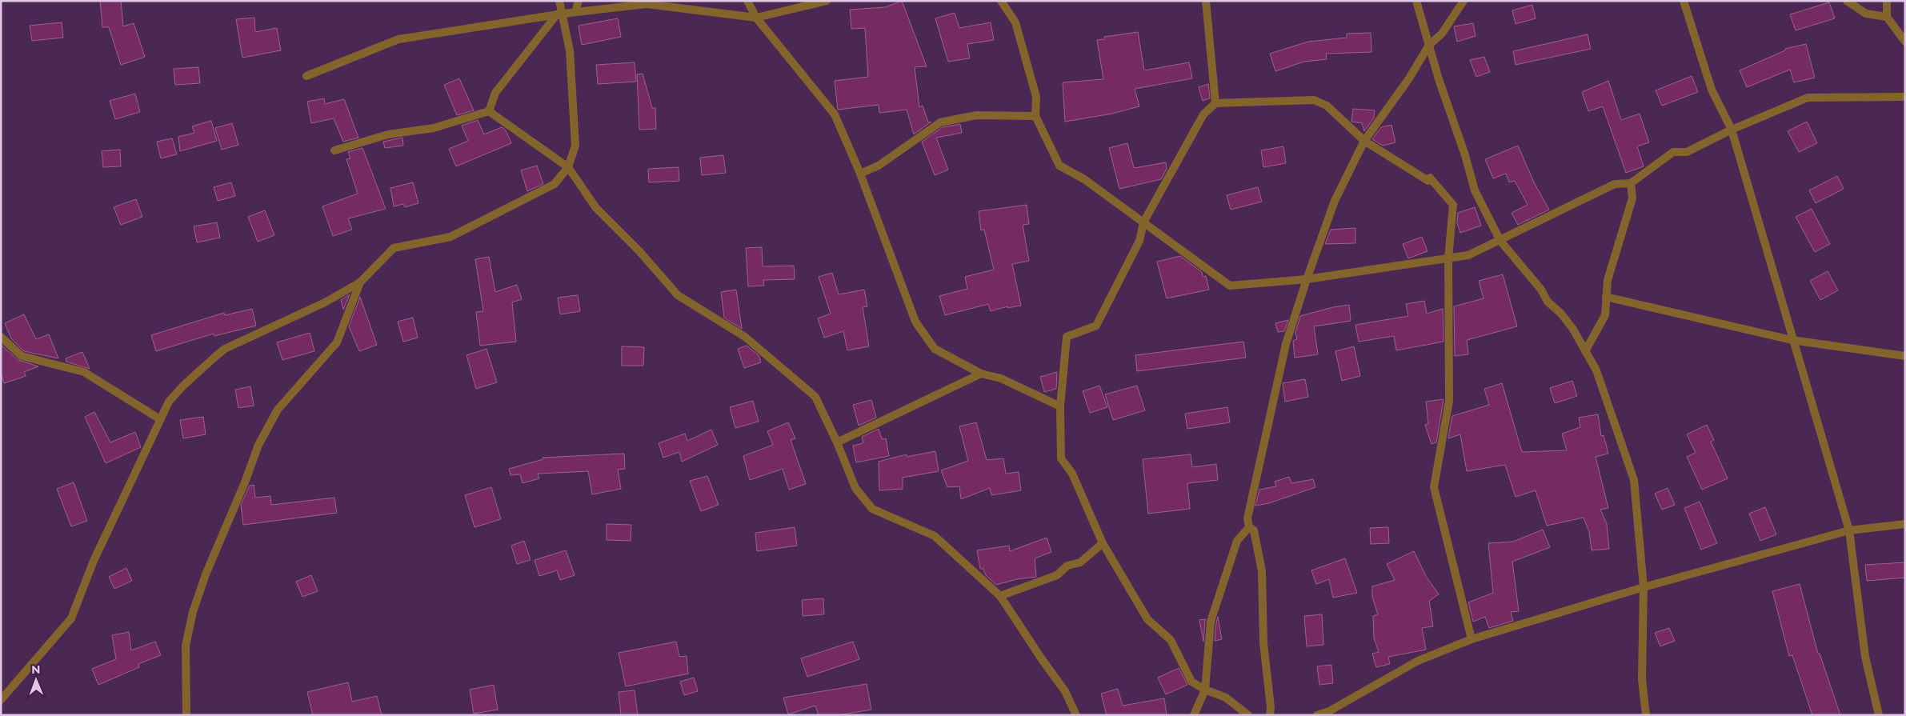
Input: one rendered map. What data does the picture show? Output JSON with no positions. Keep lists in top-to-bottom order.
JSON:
{
  "north": "top"
}
